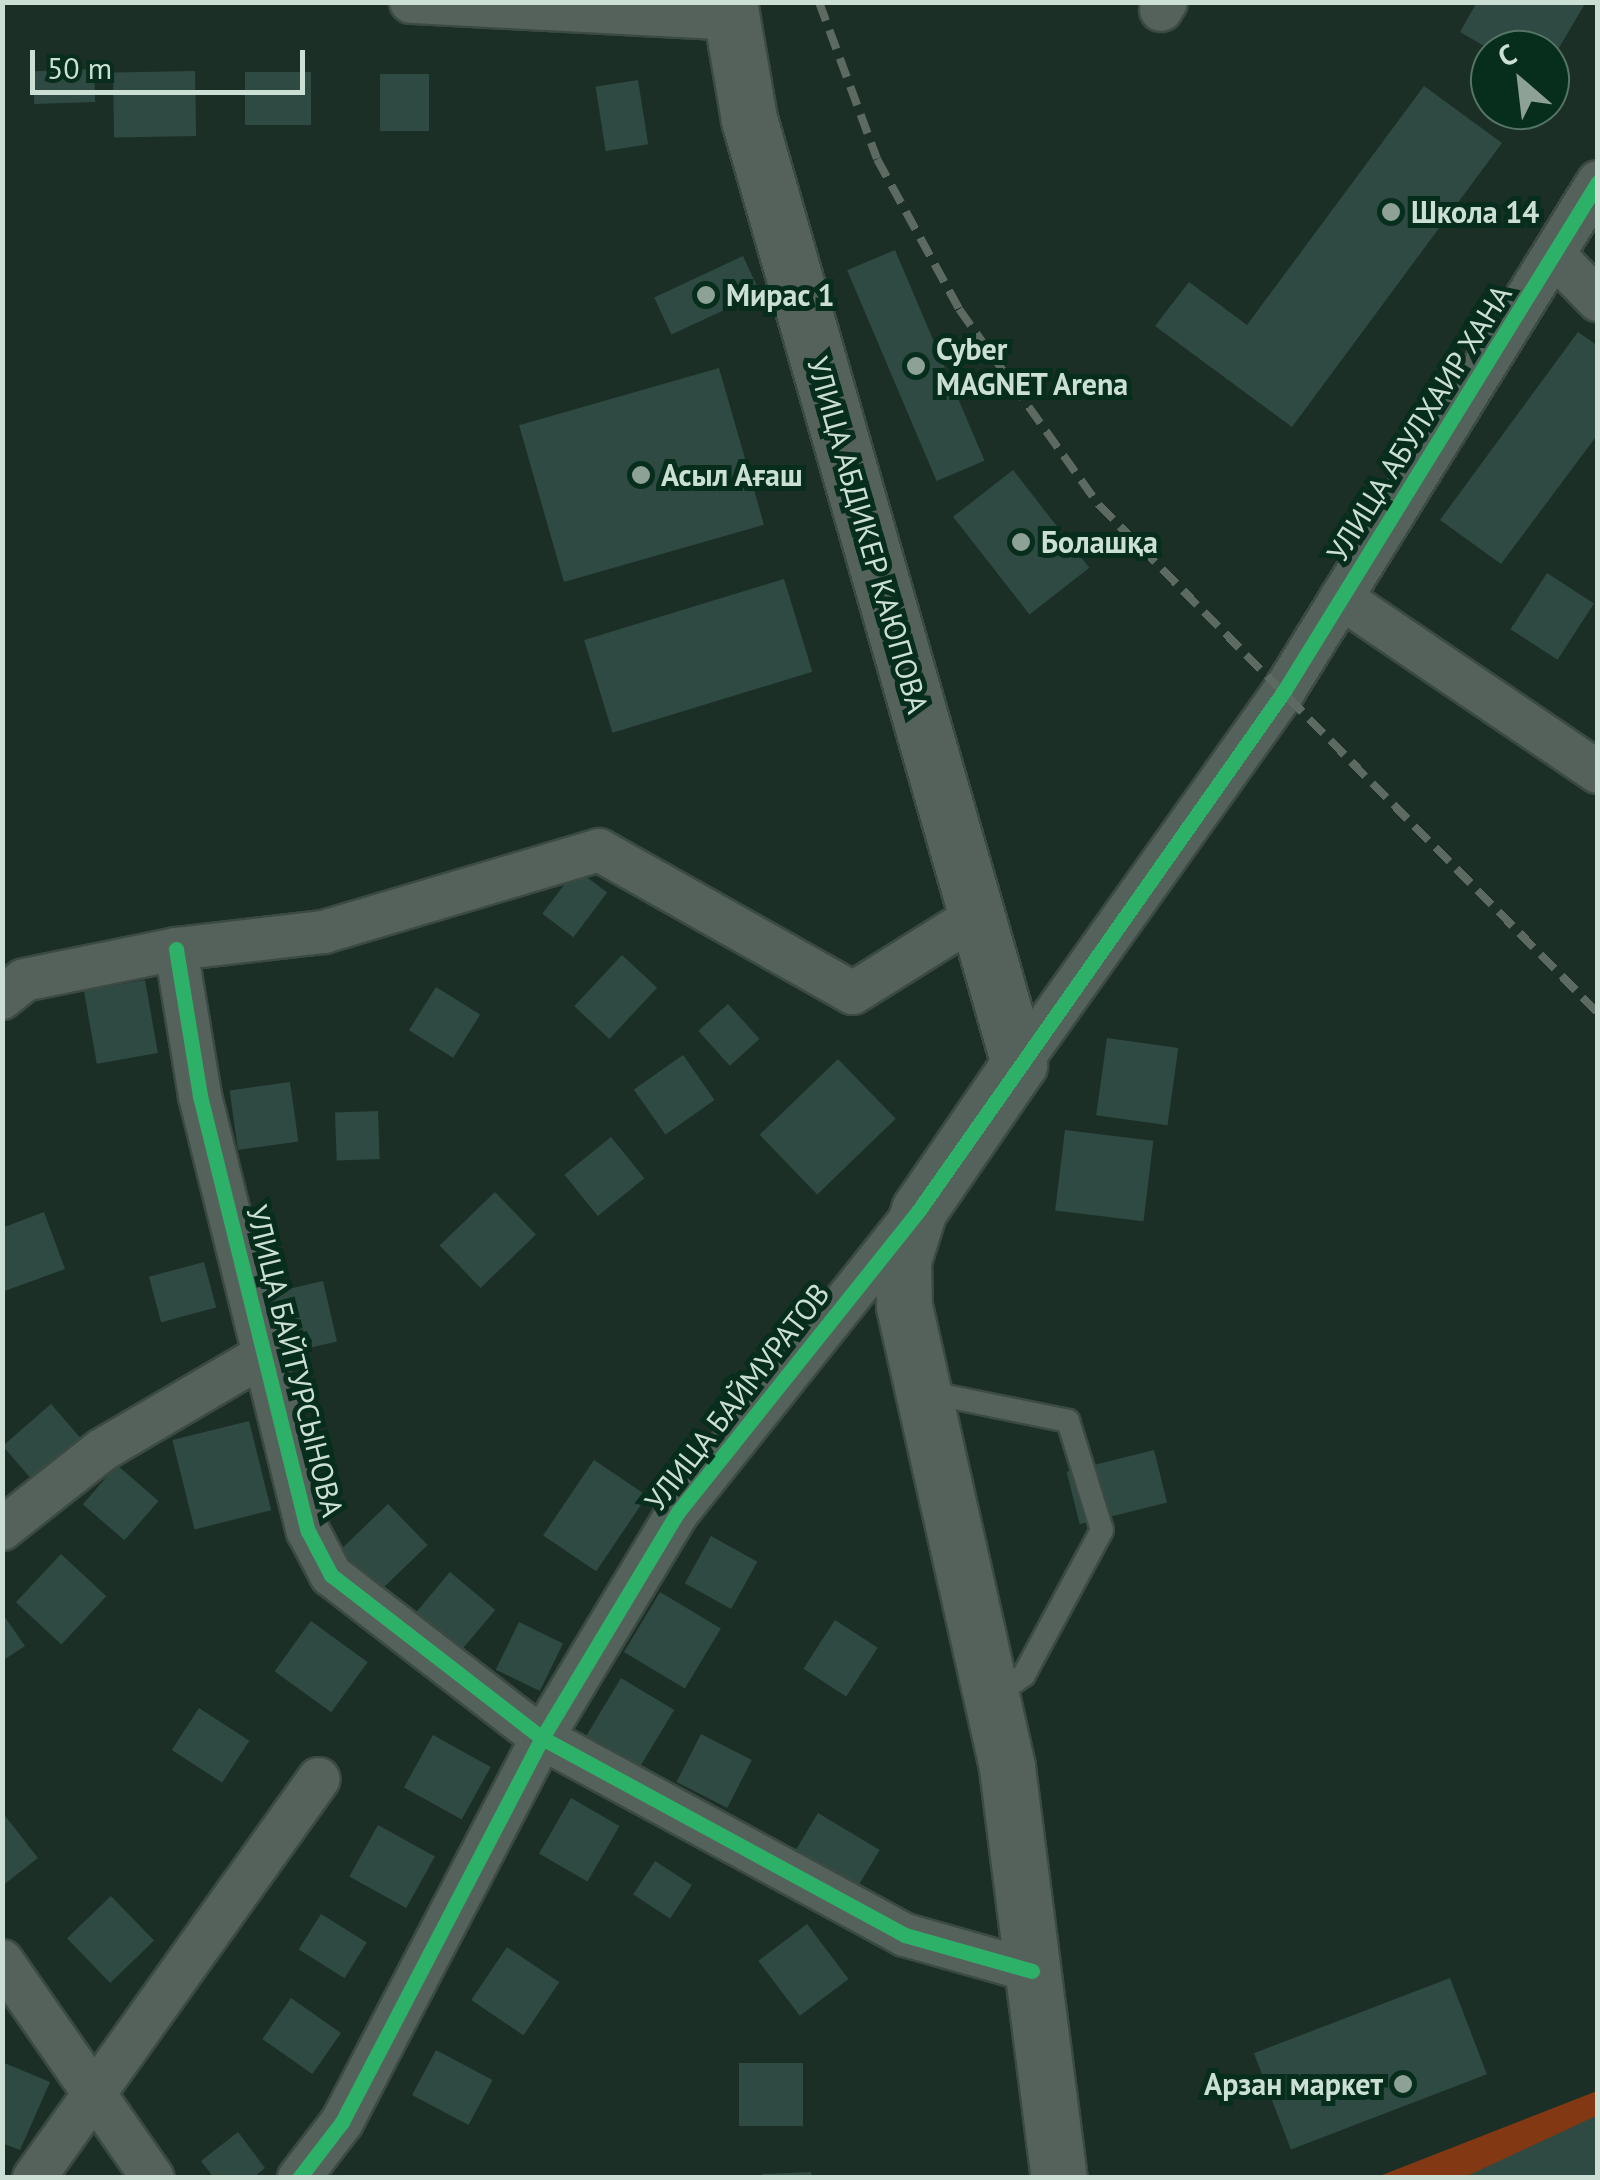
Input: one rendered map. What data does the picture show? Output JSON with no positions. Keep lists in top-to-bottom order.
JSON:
{
  "streets": {
    "street": [
      "УЛИЦА АБУЛХАИР ХАНА",
      "УЛИЦА АБДИКЕР КАЮПОВА",
      "УЛИЦА БАЙТУРСЫНОВА",
      "УЛИЦА БАЙМУРАТОВ"
    ]
  },
  "crossings": [
    ["УЛИЦА АБУЛХАИР ХАНА", "УЛИЦА БАЙМУРАТОВ"],
    ["УЛИЦА АБДИКЕР КАЮПОВА", "УЛИЦА БАЙМУРАТОВ"],
    ["УЛИЦА БАЙТУРСЫНОВА", "УЛИЦА БАЙМУРАТОВ"]
  ],
  "places": [
    "Школа 14",
    "Мирас 1",
    "Cyber MAGNET Arena",
    "Асыл Ағаш",
    "Болашқа",
    "Арзан маркет"
  ],
  "scale_bar": "50 m",
  "north": "top left"
}
